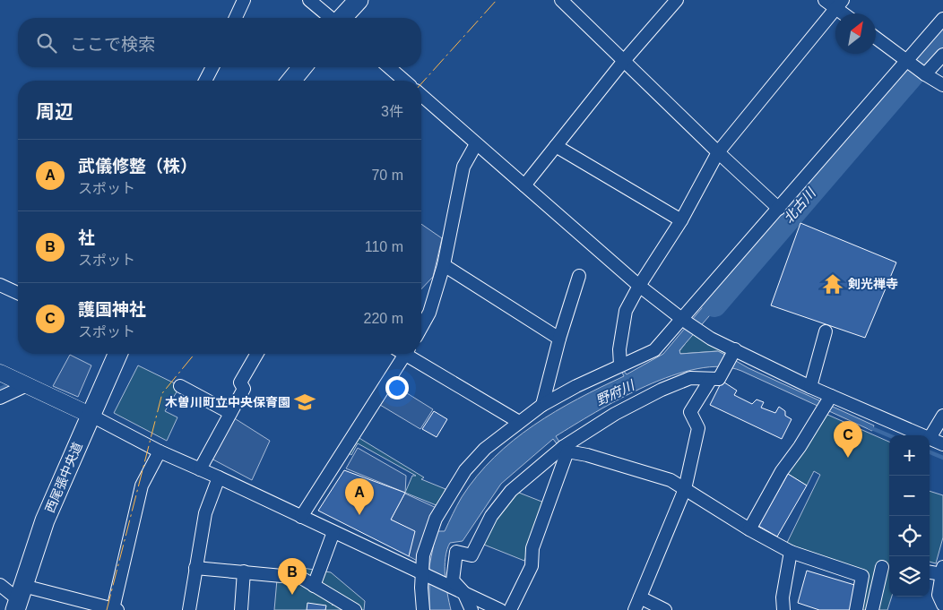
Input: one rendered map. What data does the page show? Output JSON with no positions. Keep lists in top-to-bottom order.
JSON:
{
  "streets": {
    "main road": ["西尾張中央道"]
  },
  "water": ["北古川", "野府川"],
  "places": {
    "temple": ["剣光禅寺"],
    "school or university": ["木曽川町立中央保育園"]
  },
  "north": "top right",
  "page": {
    "search": "ここで検索",
    "heading": ["周辺", "3件"],
    "list": [
      {
        "mark": "A",
        "name": "武儀修整（株）",
        "note": "スポット",
        "value": "70 m"
      },
      {
        "mark": "B",
        "name": "社",
        "note": "スポット",
        "value": "110 m"
      },
      {
        "mark": "C",
        "name": "護国神社",
        "note": "スポット",
        "value": "220 m"
      }
    ],
    "pins": ["C", "A", "B"],
    "map_buttons": ["+", "−"]
  }
}
